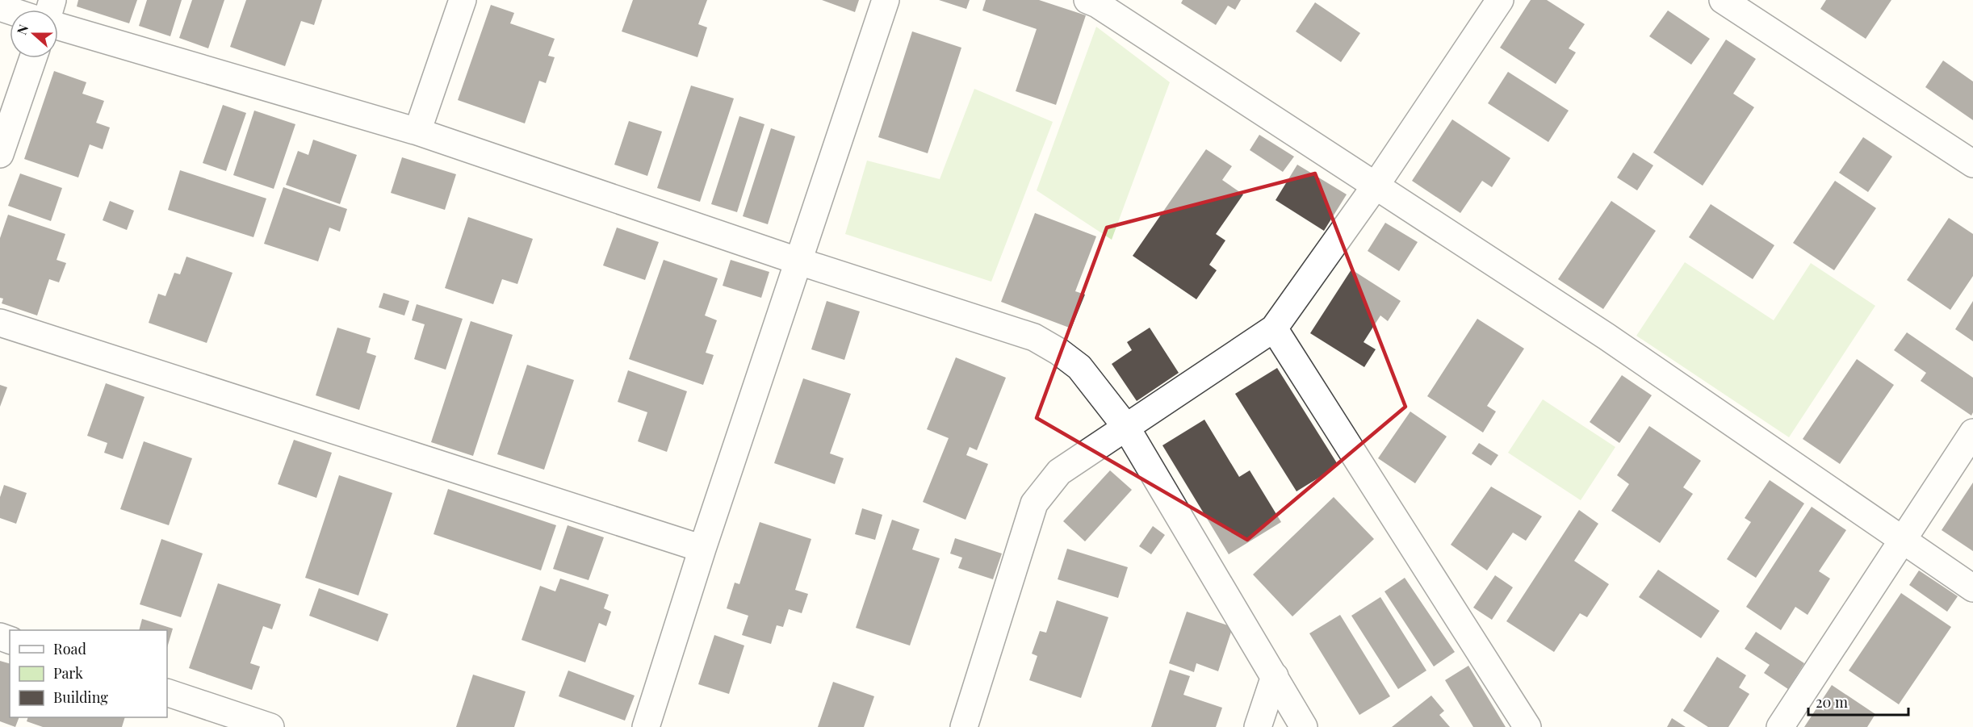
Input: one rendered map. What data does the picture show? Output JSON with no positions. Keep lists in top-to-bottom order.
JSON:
{
  "legend": ["Road", "Park", "Building"],
  "scale_bar": "20 m",
  "north": "left"
}
